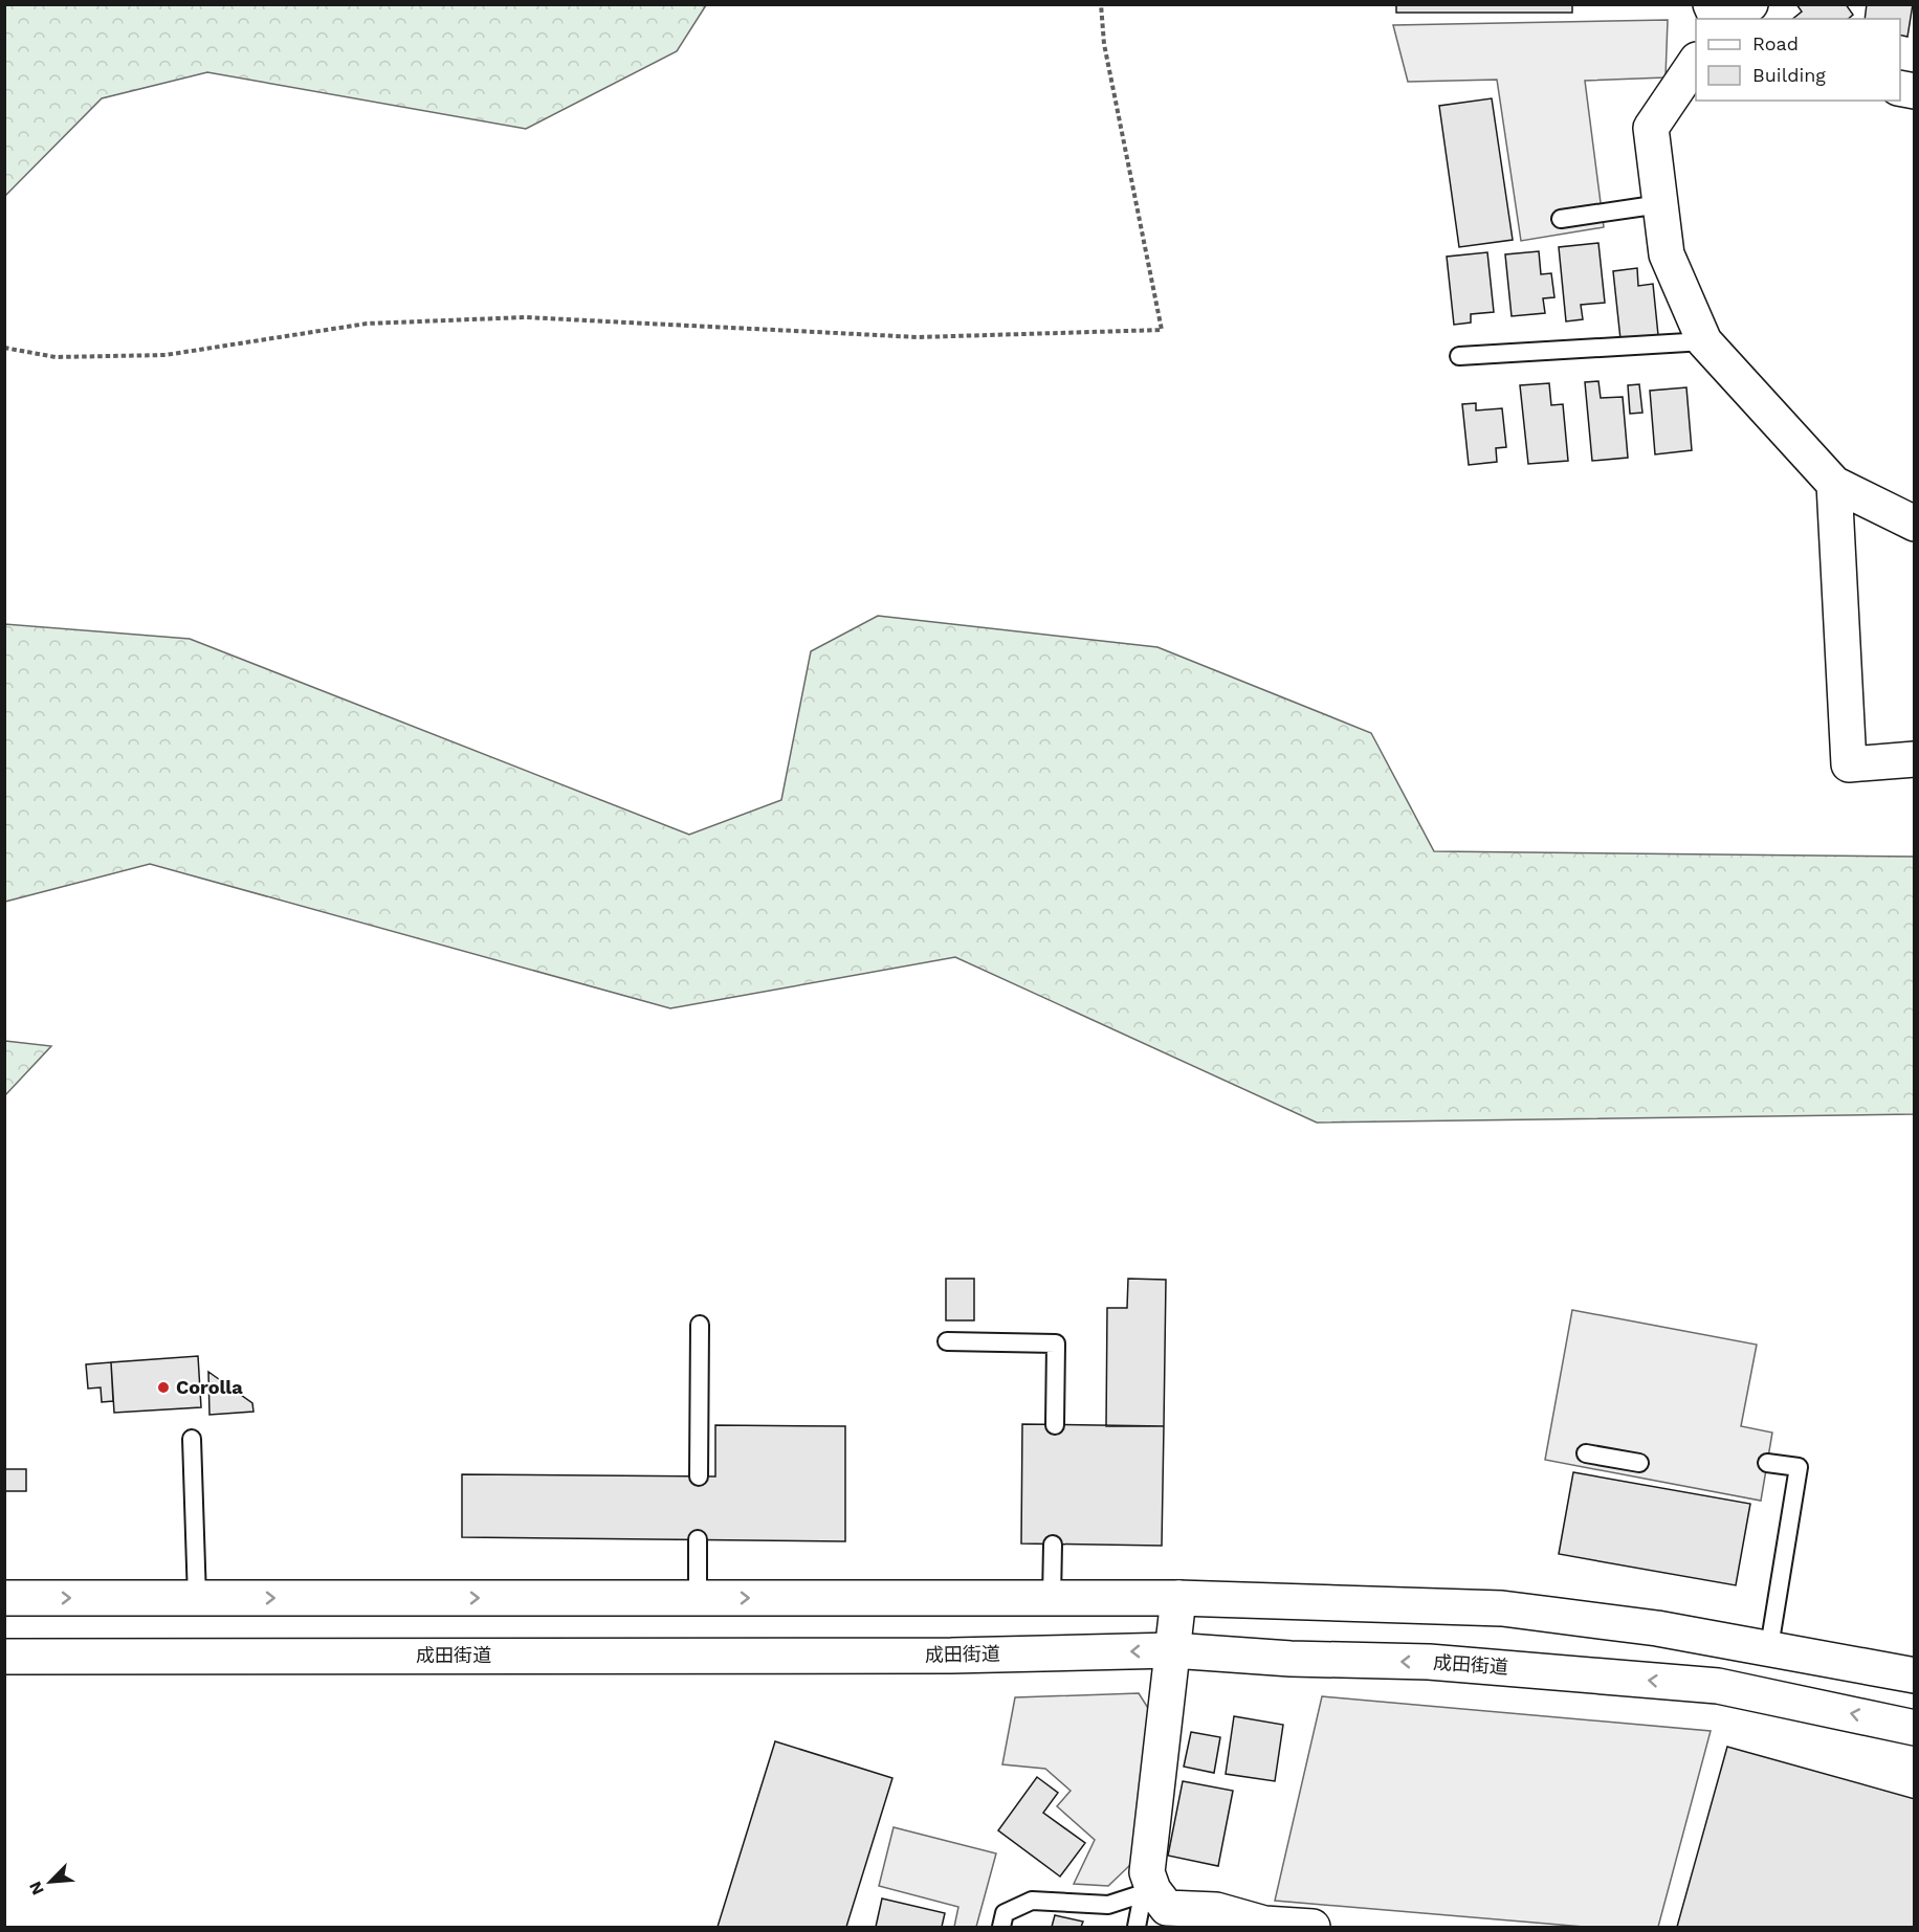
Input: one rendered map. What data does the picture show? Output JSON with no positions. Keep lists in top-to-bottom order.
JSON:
{
  "streets": {
    "main road": ["成田街道"]
  },
  "places": ["Corolla"],
  "legend": ["Road", "Building"],
  "north": "bottom left"
}
